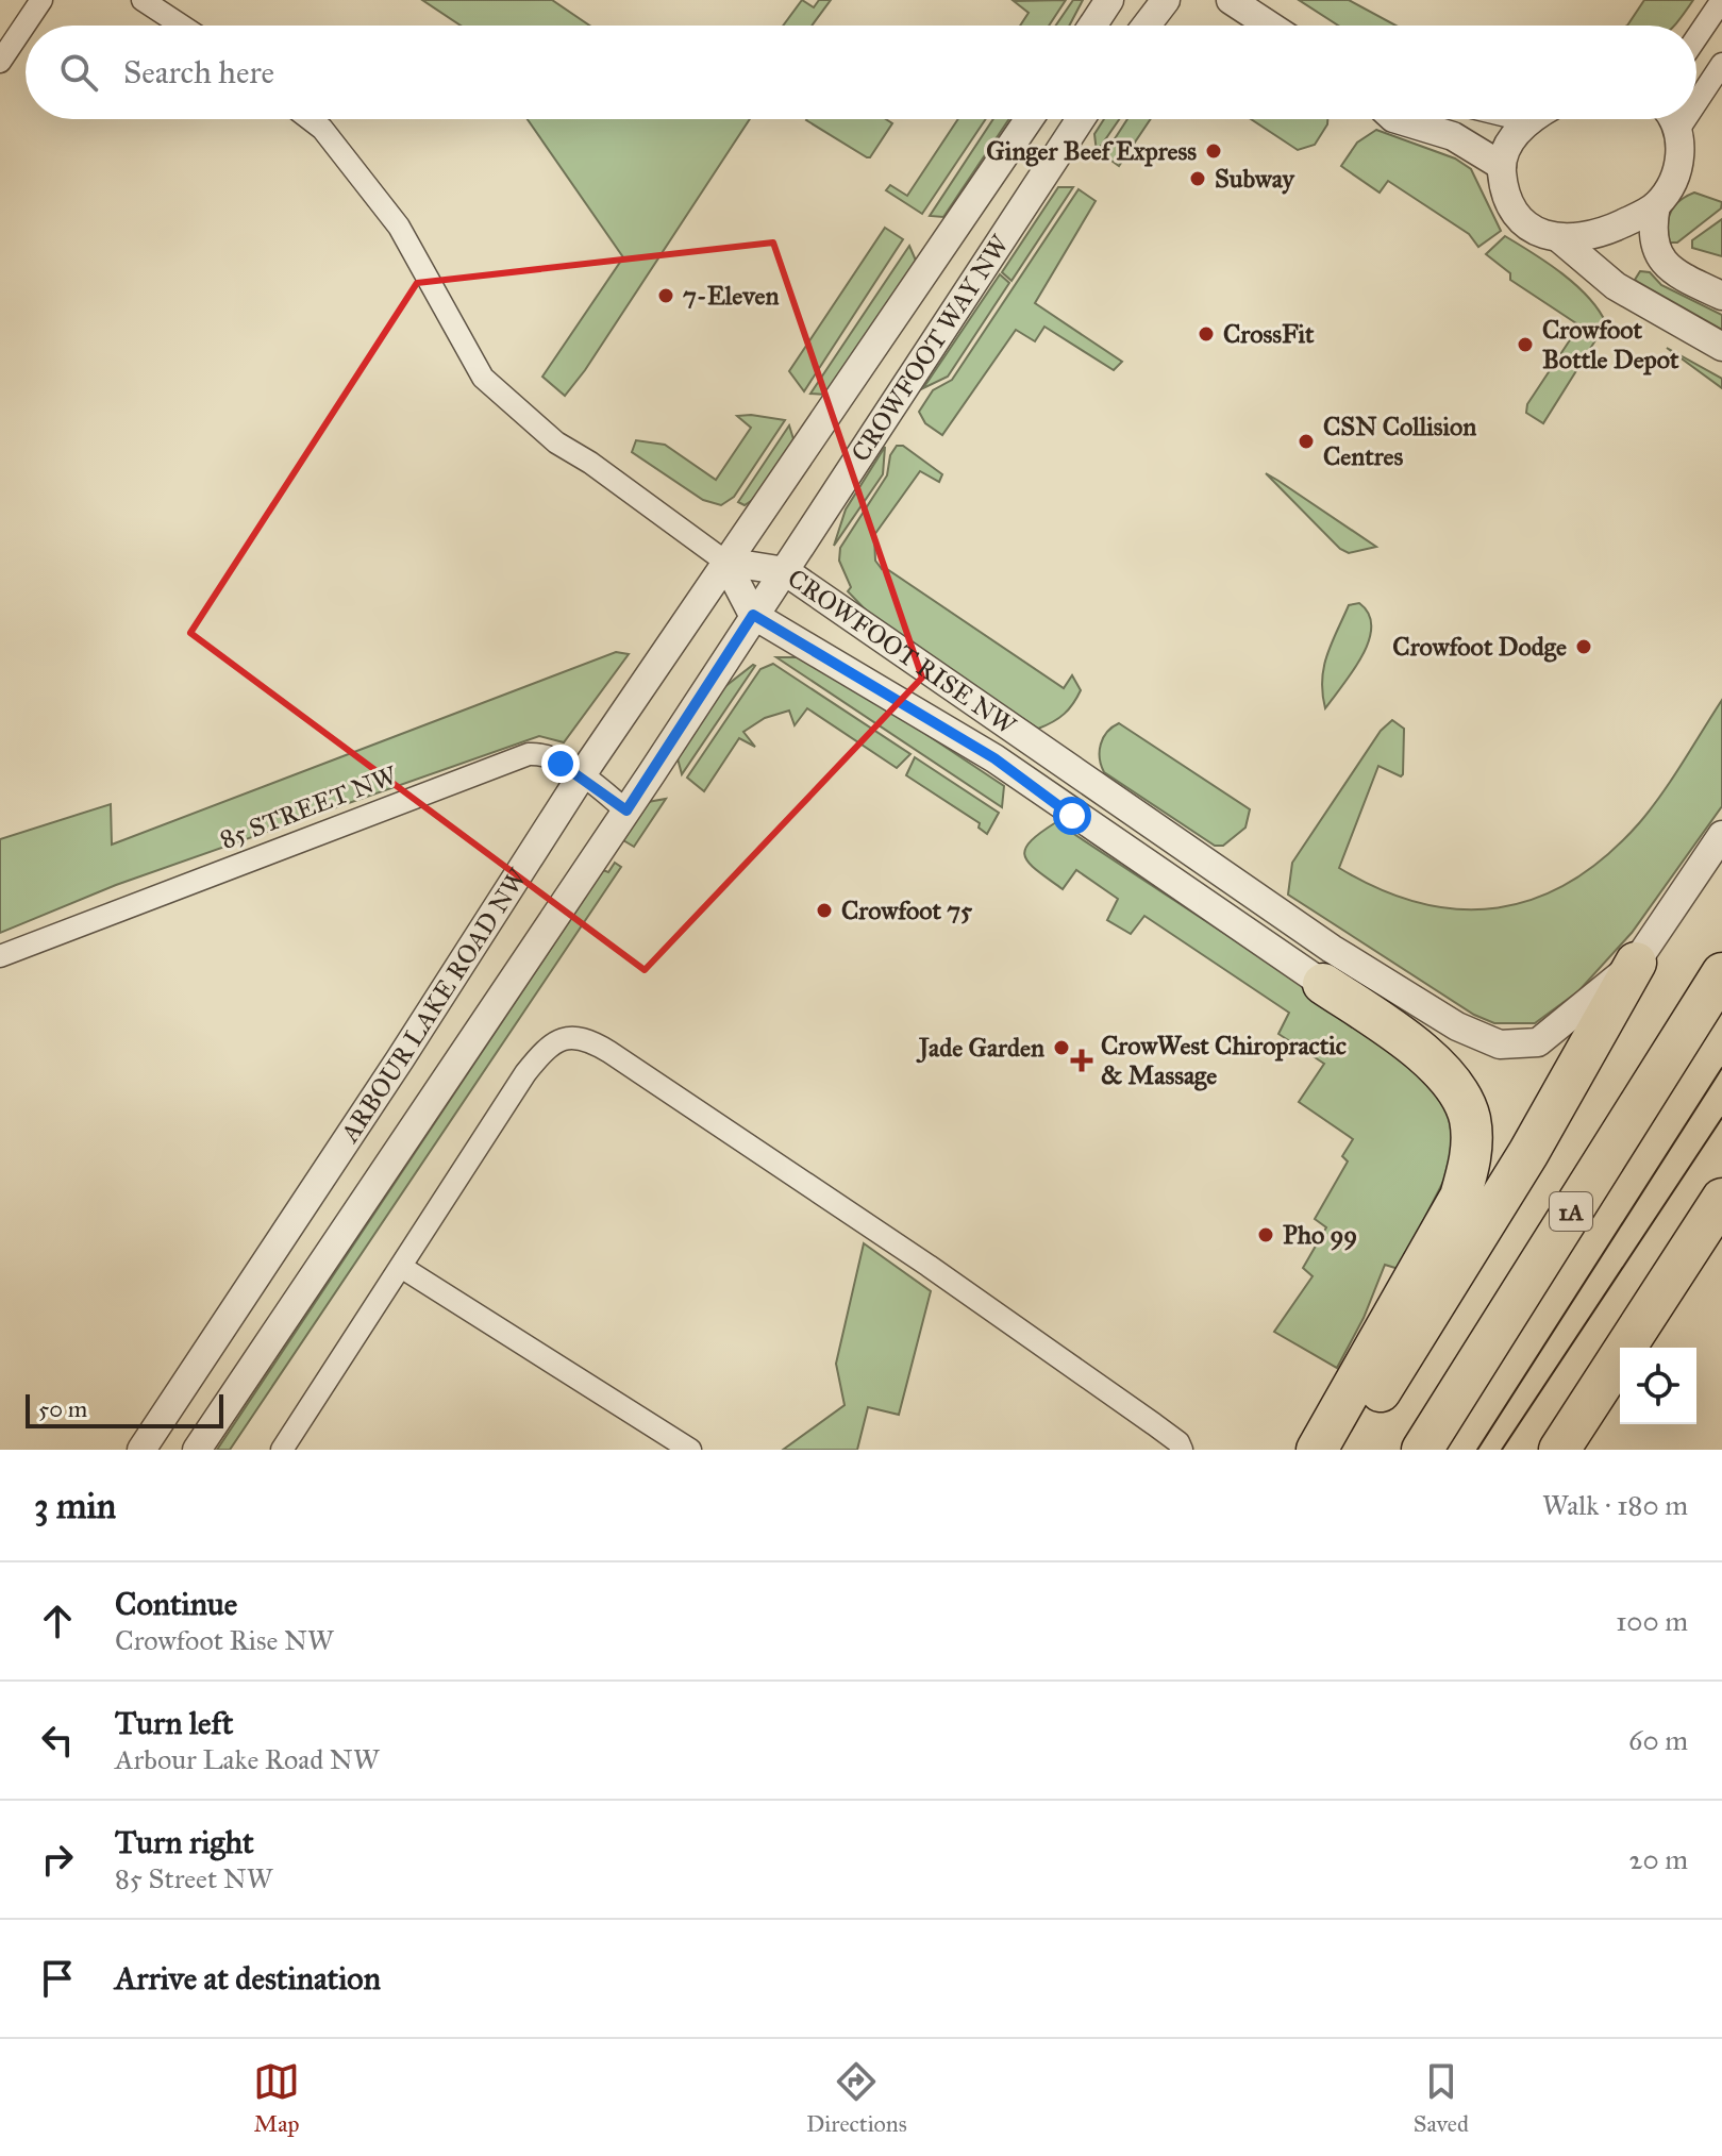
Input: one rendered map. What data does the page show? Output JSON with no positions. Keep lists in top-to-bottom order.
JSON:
{
  "streets": {
    "highway": ["1A"],
    "street": [
      "CROWFOOT WAY NW",
      "CROWFOOT RISE NW",
      "85 STREET NW",
      "ARBOUR LAKE ROAD NW"
    ]
  },
  "crossings": [
    ["CROWFOOT WAY NW", "CROWFOOT RISE NW"],
    ["CROWFOOT WAY NW", "ARBOUR LAKE ROAD NW"],
    ["CROWFOOT RISE NW", "ARBOUR LAKE ROAD NW"],
    ["85 STREET NW", "ARBOUR LAKE ROAD NW"]
  ],
  "places": {
    "other": [
      "Ginger Beef Express",
      "Subway",
      "7-Eleven",
      "CrossFit",
      "Crowfoot Bottle Depot",
      "CSN Collision Centres",
      "Crowfoot Dodge",
      "Crowfoot 75",
      "Jade Garden",
      "Pho 99"
    ],
    "health": ["CrowWest Chiropractic & Massage"]
  },
  "scale_bar": "50 m",
  "page": {
    "search": "Search here",
    "scale": "50 m",
    "heading": ["3 min", "Walk · 180 m"],
    "list": [
      ["Continue", "Crowfoot Rise NW", "100 m"],
      ["Turn left", "Arbour Lake Road NW", "60 m"],
      ["Turn right", "85 Street NW", "20 m"],
      "Arrive at destination"
    ],
    "nav": ["Map", "Directions", "Saved"]
  }
}
